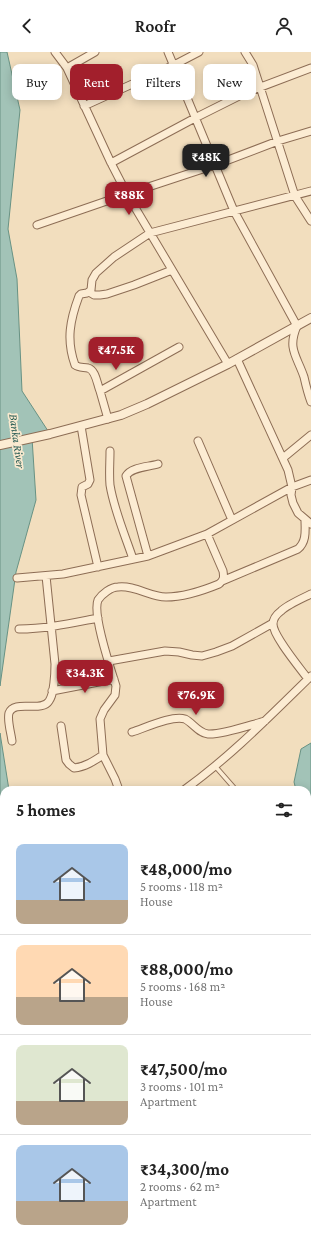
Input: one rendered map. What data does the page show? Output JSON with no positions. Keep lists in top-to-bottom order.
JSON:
{
  "water": ["Banka River"],
  "page": {
    "header": "Roofr",
    "chip": [
      "Buy",
      "Rent",
      "Filters",
      "New"
    ],
    "price": [
      "₹48K",
      "₹88K",
      "₹47.5K",
      "₹34.3K",
      "₹76.9K"
    ],
    "heading": "5 homes",
    "list": [
      {
        "name": "₹48,000/mo",
        "note": "5 rooms · 118 m² · House"
      },
      {
        "name": "₹88,000/mo",
        "note": "5 rooms · 168 m² · House"
      },
      {
        "name": "₹47,500/mo",
        "note": "3 rooms · 101 m² · Apartment"
      },
      {
        "name": "₹34,300/mo",
        "note": "2 rooms · 62 m² · Apartment"
      }
    ]
  }
}
